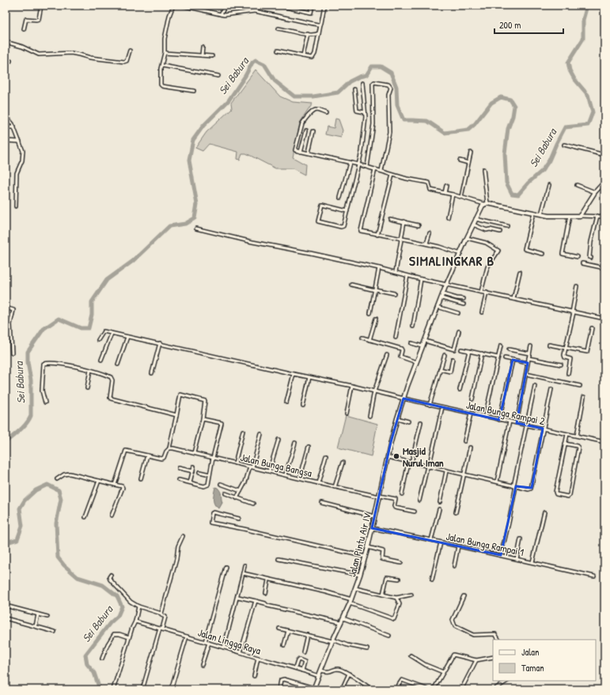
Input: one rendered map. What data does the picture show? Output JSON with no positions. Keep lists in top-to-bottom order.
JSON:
{
  "streets": {
    "main road": ["Jalan Pintu Air IV"],
    "street": [
      "Jalan Bunga Rampai 2",
      "Jalan Bunga Bangsa",
      "Jalan Bunga Rampai 1",
      "Jalan Lingga Raya"
    ]
  },
  "crossings": [
    ["Jalan Bunga Rampai 2", "Jalan Pintu Air IV"],
    ["Jalan Bunga Bangsa", "Jalan Pintu Air IV"],
    ["Jalan Bunga Rampai 1", "Jalan Pintu Air IV"],
    ["Jalan Pintu Air IV", "Jalan Lingga Raya"]
  ],
  "districts": ["SIMALINGKAR B"],
  "water": ["Sei Babura"],
  "places": ["Masjid Nurul Iman"],
  "legend": ["Jalan", "Taman"],
  "scale_bar": "200 m"
}
